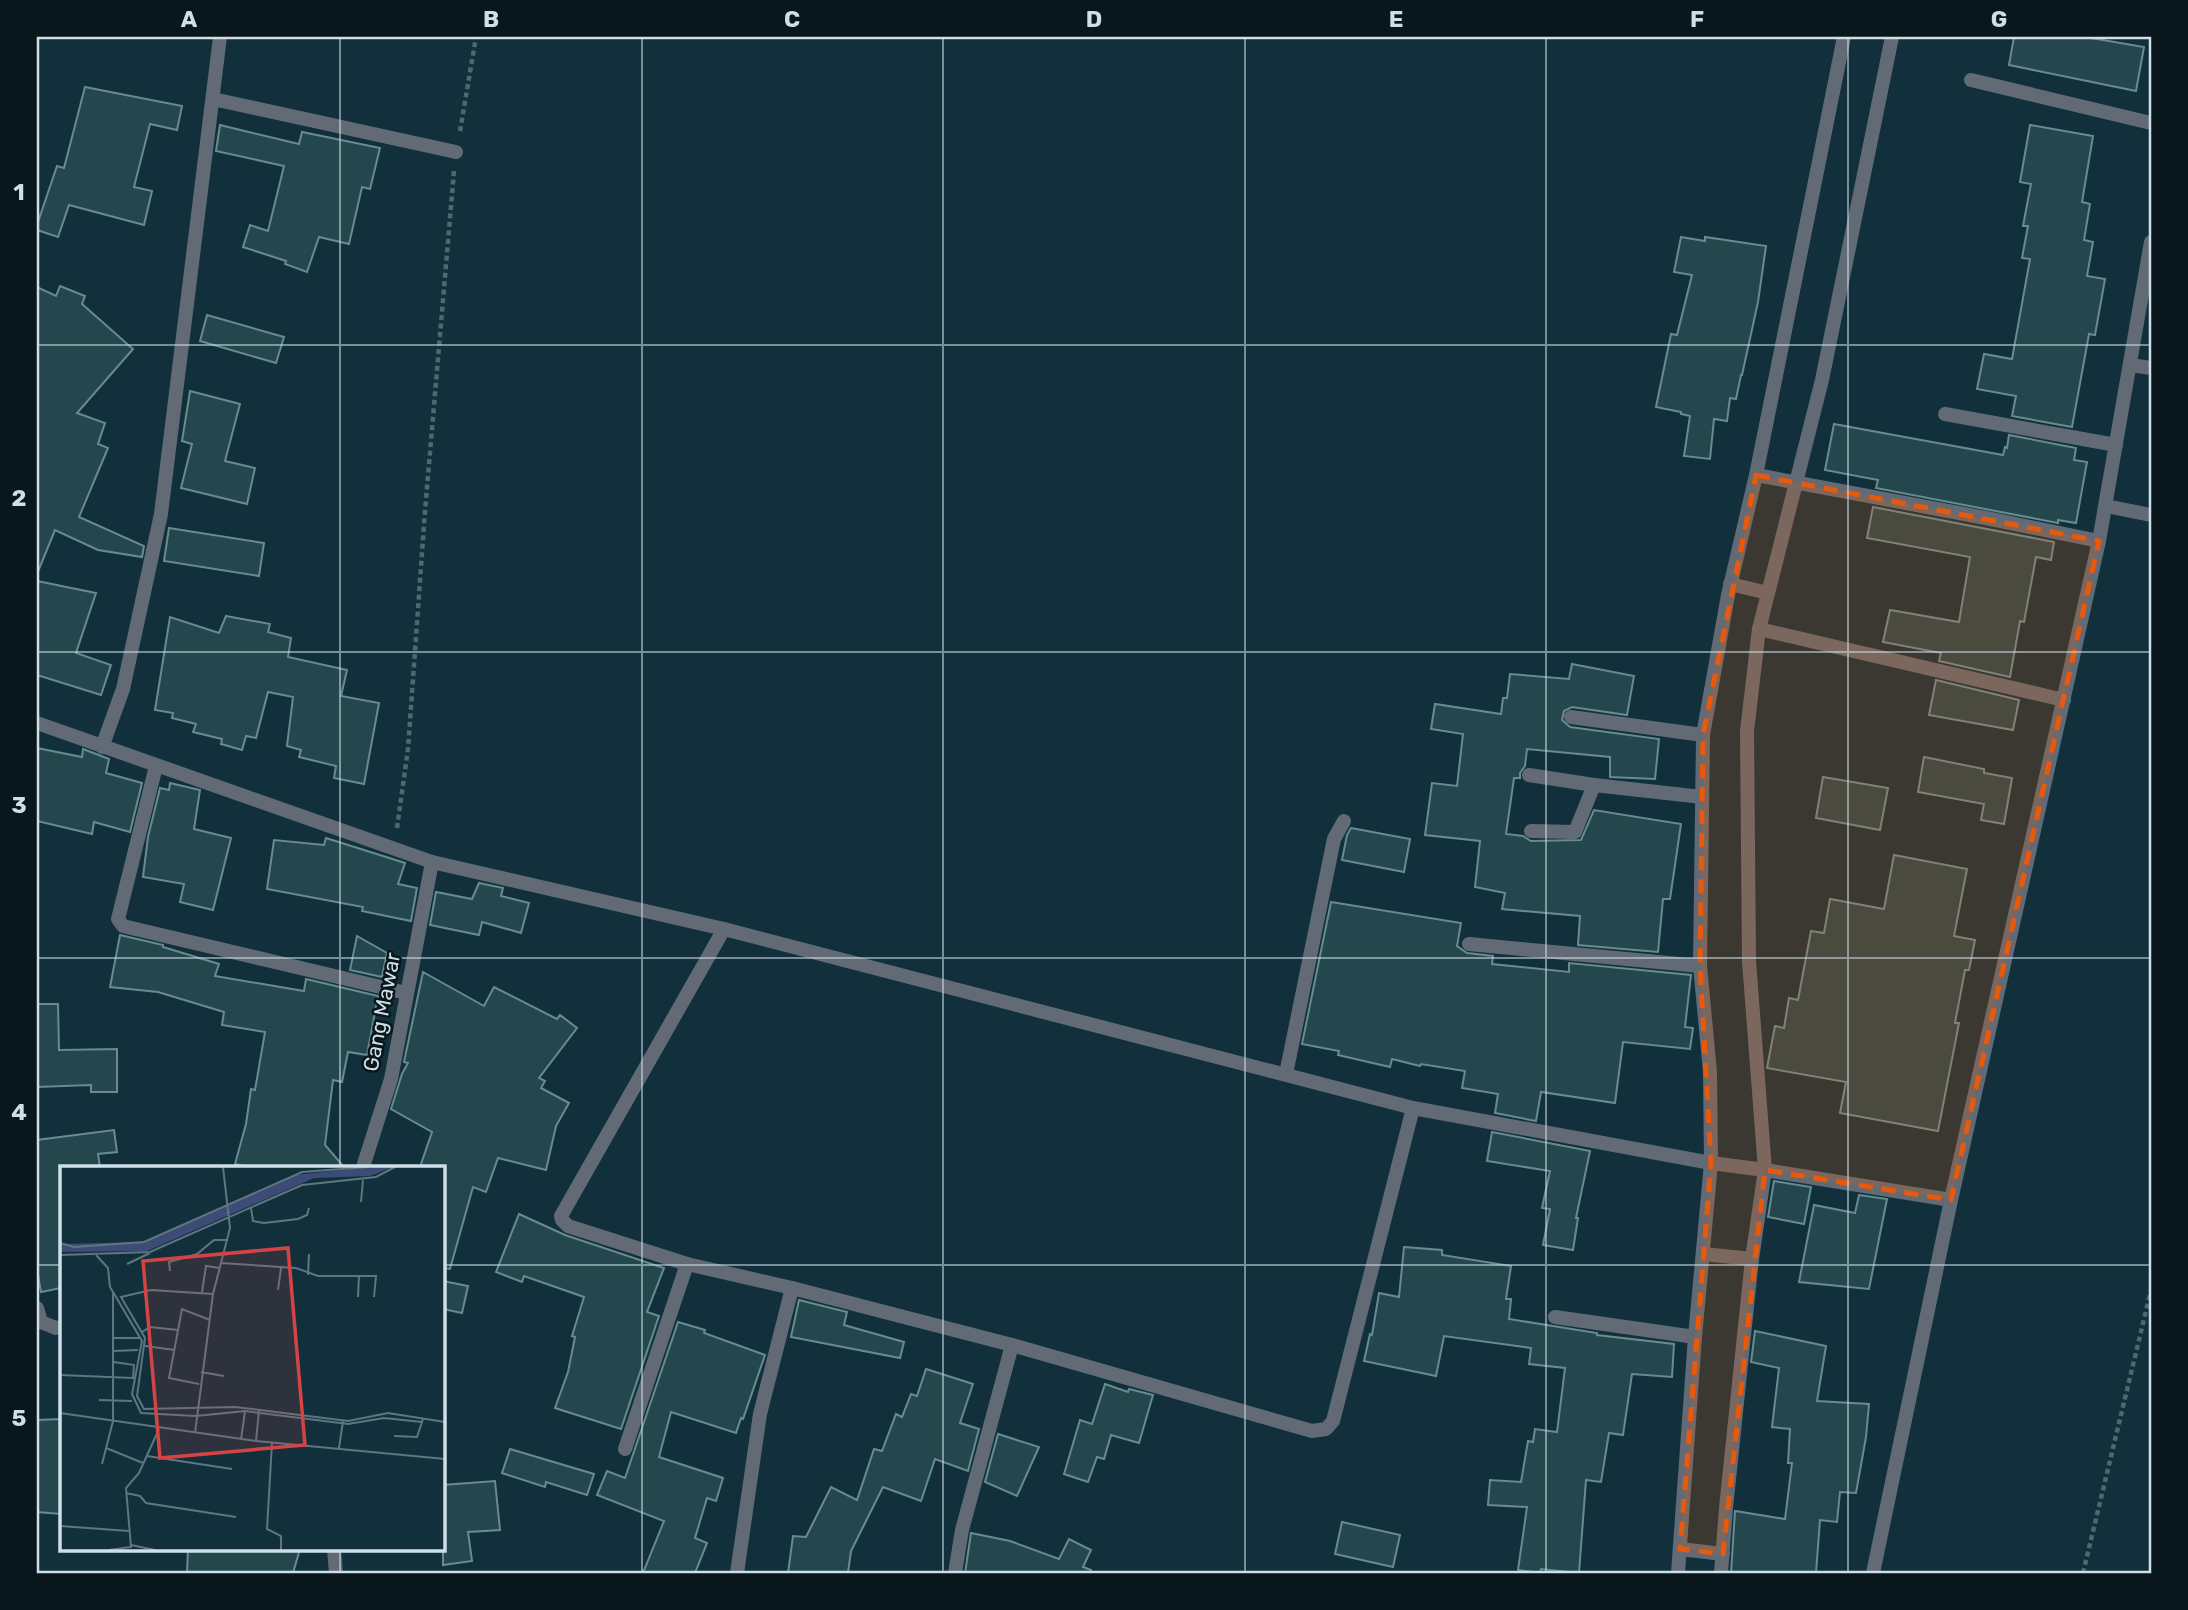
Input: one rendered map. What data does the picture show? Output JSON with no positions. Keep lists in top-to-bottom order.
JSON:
{
  "streets": {
    "street": ["Gang Mawar"]
  },
  "grid": {
    "columns": [
      "A",
      "B",
      "C",
      "D",
      "E",
      "F",
      "G"
    ],
    "rows": [
      "1",
      "2",
      "3",
      "4",
      "5"
    ]
  }
}
